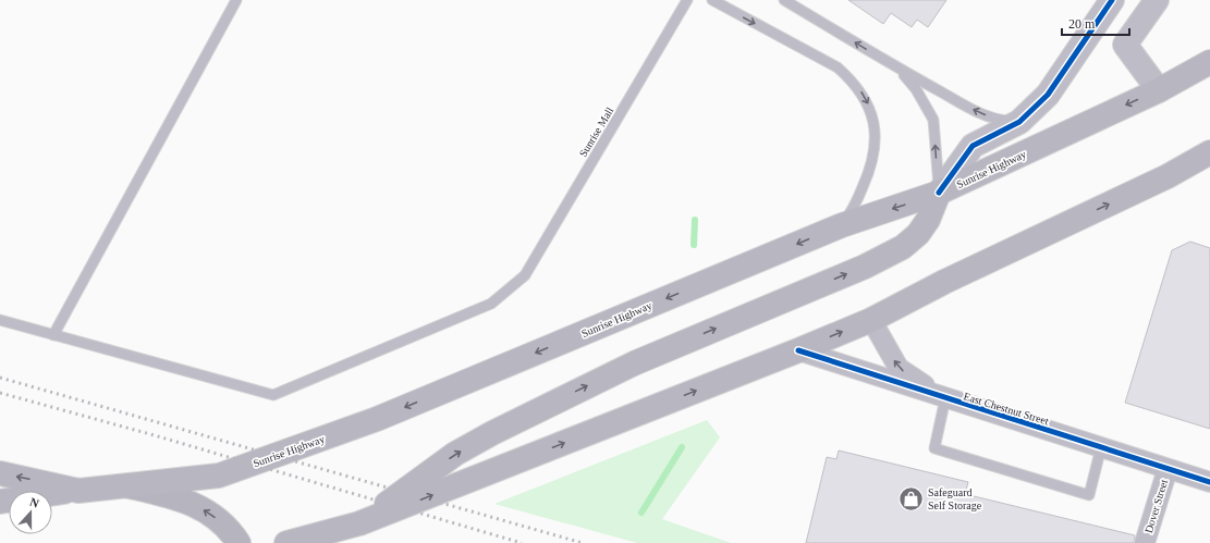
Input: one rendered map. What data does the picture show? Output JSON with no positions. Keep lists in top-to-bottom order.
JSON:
{
  "streets": {
    "highway": ["Sunrise Highway"],
    "street": ["East Chestnut Street", "Dover Street"],
    "lane": ["Sunrise Mall"]
  },
  "crossings": [
    ["East Chestnut Street", "Dover Street"]
  ],
  "places": {
    "shop": ["Safeguard Self Storage"]
  },
  "scale_bar": "20 m",
  "north": "top"
}
